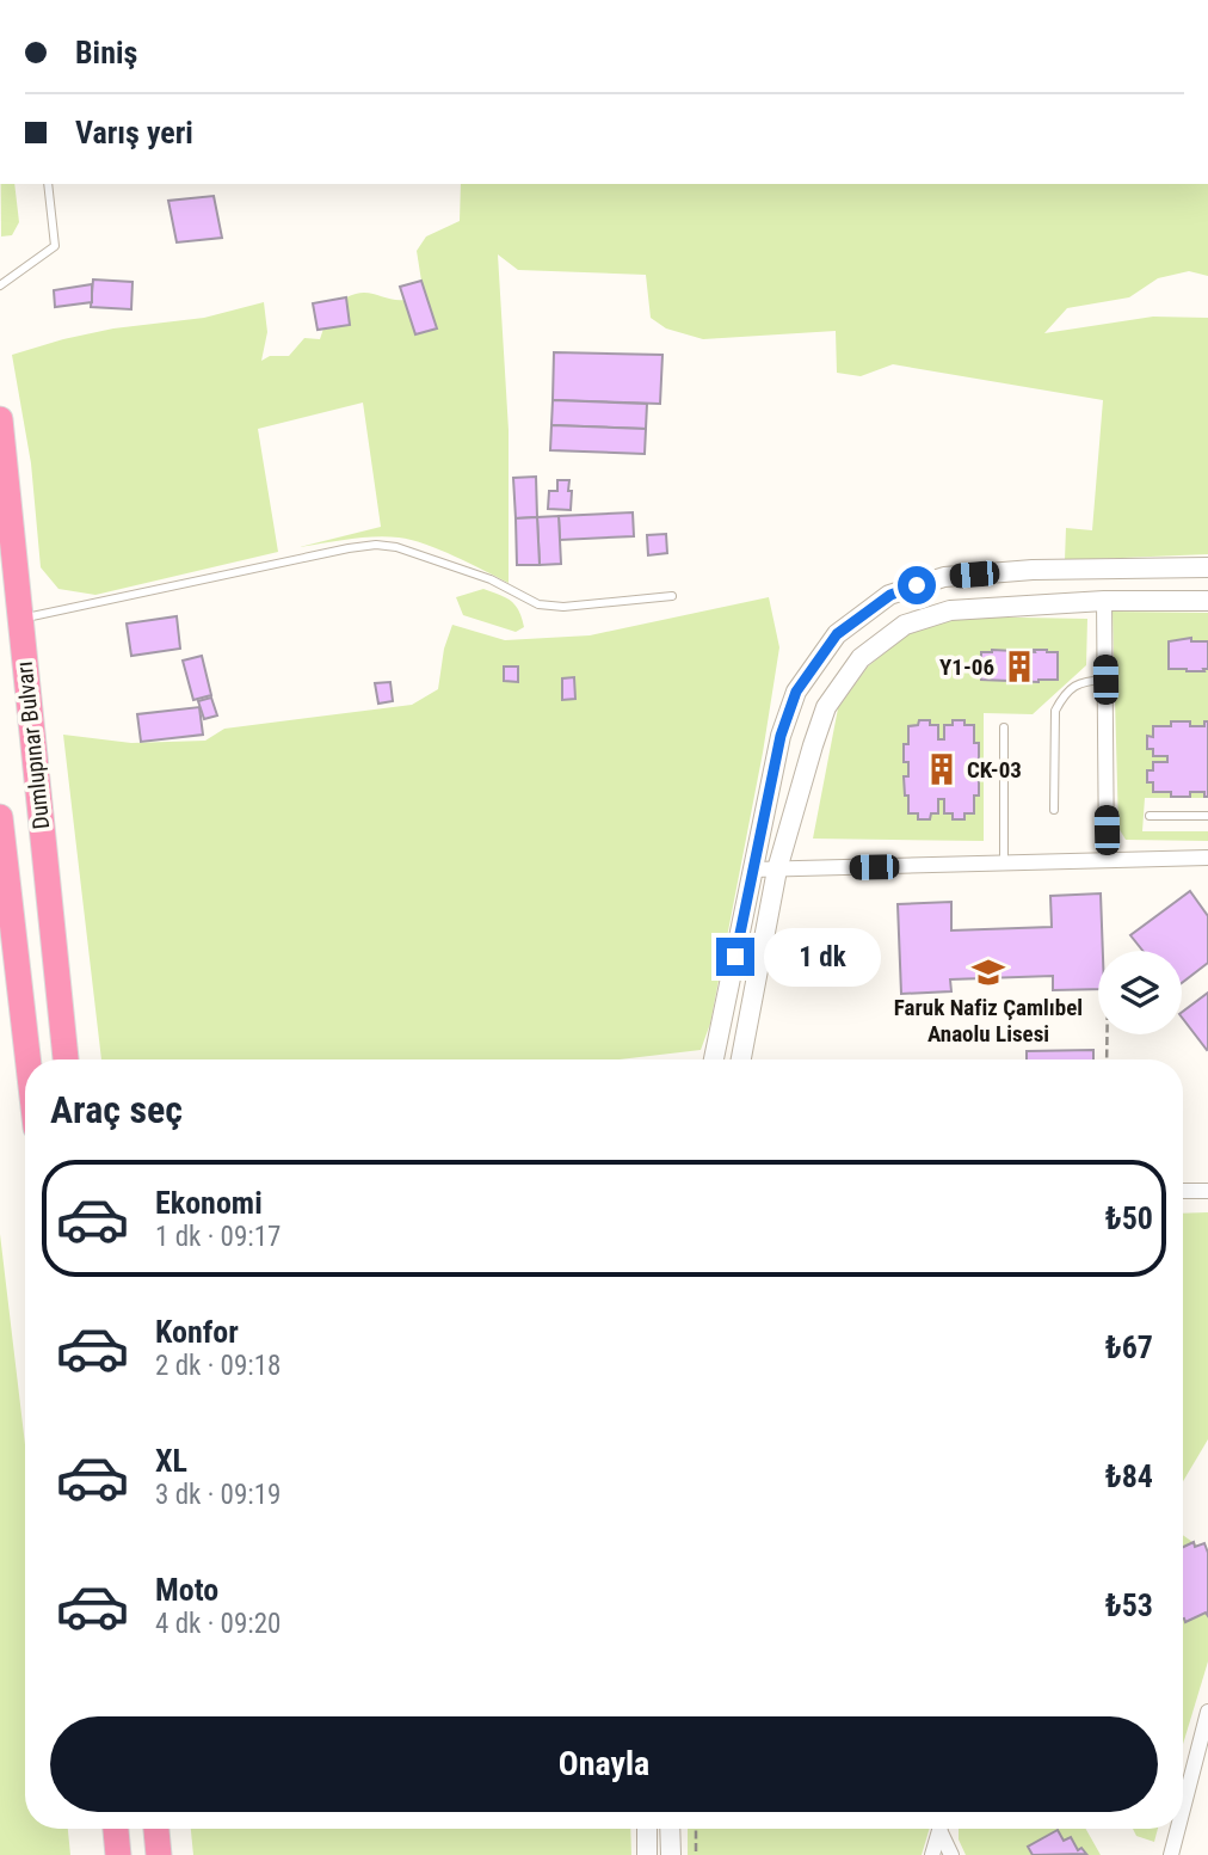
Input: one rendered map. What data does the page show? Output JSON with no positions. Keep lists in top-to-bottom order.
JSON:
{
  "streets": {
    "highway": ["Dumlupınar Bulvarı"]
  },
  "places": {
    "building": ["Y1-06", "CK-03"],
    "school or university": ["Faruk Nafiz Çamlıbel Anaolu Lisesi"]
  },
  "page": {
    "banner": ["Biniş", "Varış yeri"],
    "bubble": "1 dk",
    "heading": "Araç seç",
    "list": [
      {
        "name": "Ekonomi",
        "note": "1 dk · 09:17",
        "value": "₺50"
      },
      {
        "name": "Konfor",
        "note": "2 dk · 09:18",
        "value": "₺67"
      },
      {
        "name": "XL",
        "note": "3 dk · 09:19",
        "value": "₺84"
      },
      {
        "name": "Moto",
        "note": "4 dk · 09:20",
        "value": "₺53"
      }
    ],
    "buttons": "Onayla"
  }
}
